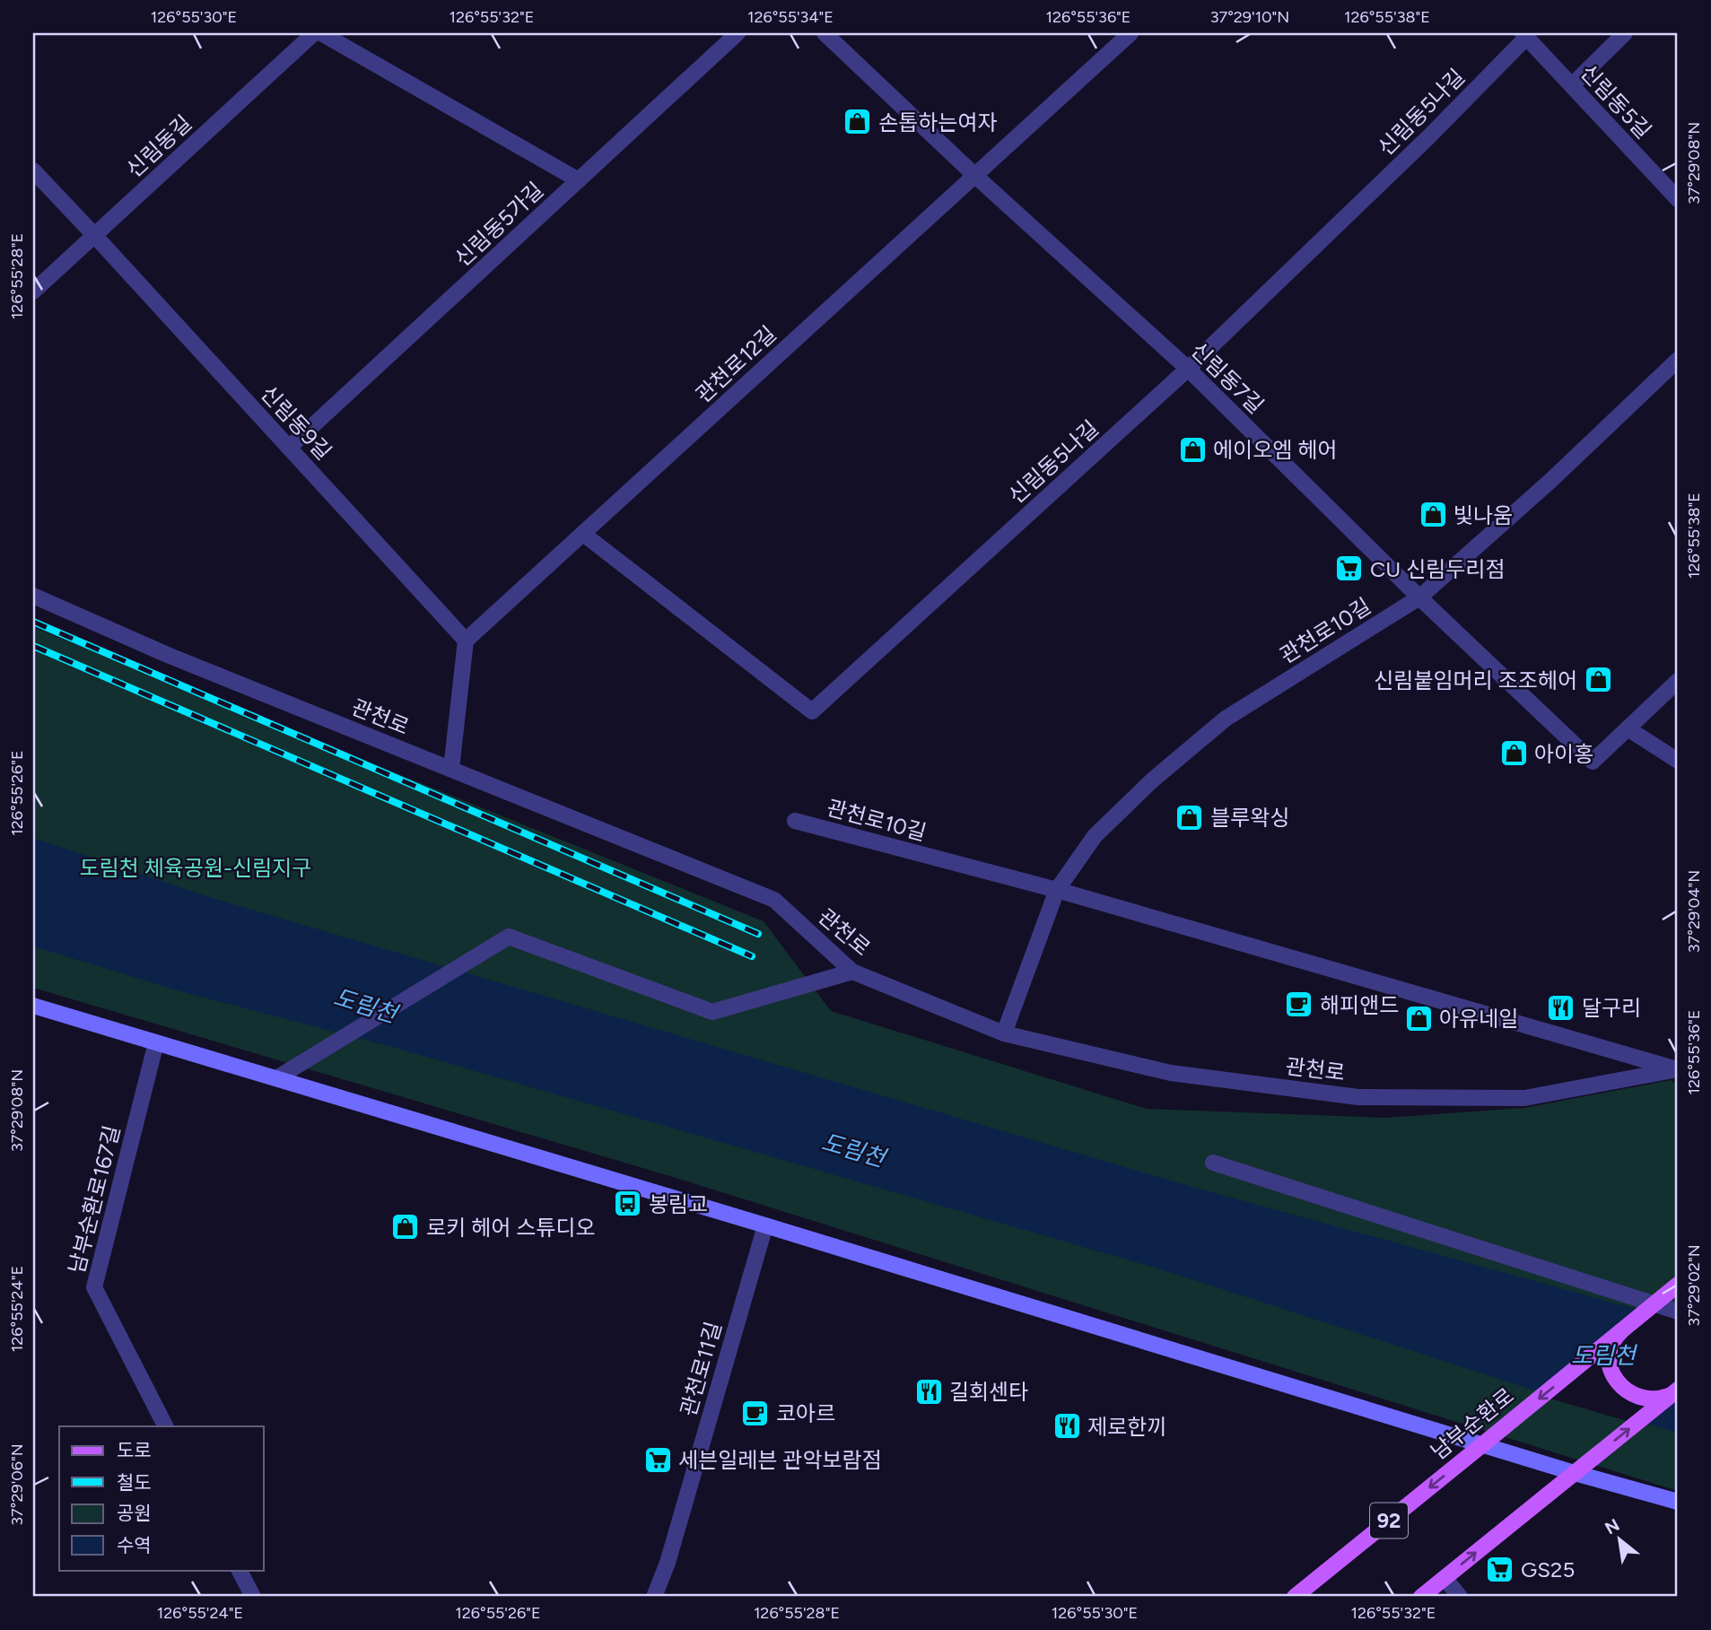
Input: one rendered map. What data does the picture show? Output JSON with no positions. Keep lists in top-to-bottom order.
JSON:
{
  "streets": {
    "main road": ["남부순환로", "92"],
    "street": [
      "신림동5길",
      "신림동5나길",
      "신림동길",
      "신림동5가길",
      "관천로12길",
      "신림동7길",
      "신림동9길",
      "관천로10길",
      "관천로",
      "남부순환로167길",
      "관천로11길"
    ]
  },
  "crossings": [
    ["신림동5길", "신림동5나길"],
    ["신림동5나길", "관천로12길"],
    ["신림동5나길", "신림동7길"],
    ["신림동길", "신림동9길"],
    ["신림동5가길", "신림동9길"],
    ["관천로12길", "신림동7길"],
    ["관천로12길", "신림동9길"],
    ["신림동7길", "관천로10길"],
    ["관천로10길", "관천로"]
  ],
  "water": ["도림천"],
  "parks": ["도림천 체육공원-신림지구"],
  "places": {
    "shop": [
      "손톱하는여자",
      "에이오엠 헤어",
      "빛나움",
      "신림붙임머리 조조헤어",
      "아이홍",
      "블루왁싱",
      "아유네일",
      "로키 헤어 스튜디오"
    ],
    "supermarket": ["CU 신림두리점", "세븐일레븐 관악보람점", "GS25"],
    "cafe": ["해피앤드", "코아르"],
    "restaurant": ["달구리", "길회센타", "제로한끼"],
    "bus stop": ["봉림교"]
  },
  "legend": [
    "도로",
    "철도",
    "공원",
    "수역"
  ],
  "north": "top left",
  "coordinates": [
    "126°55'30\"E",
    "126°55'32\"E",
    "126°55'34\"E",
    "126°55'36\"E",
    "37°29'10\"N",
    "126°55'38\"E",
    "37°29'08\"N",
    "126°55'28\"E",
    "126°55'26\"E",
    "37°29'04\"N",
    "37°29'02\"N",
    "126°55'24\"E",
    "37°29'06\"N"
  ]
}
